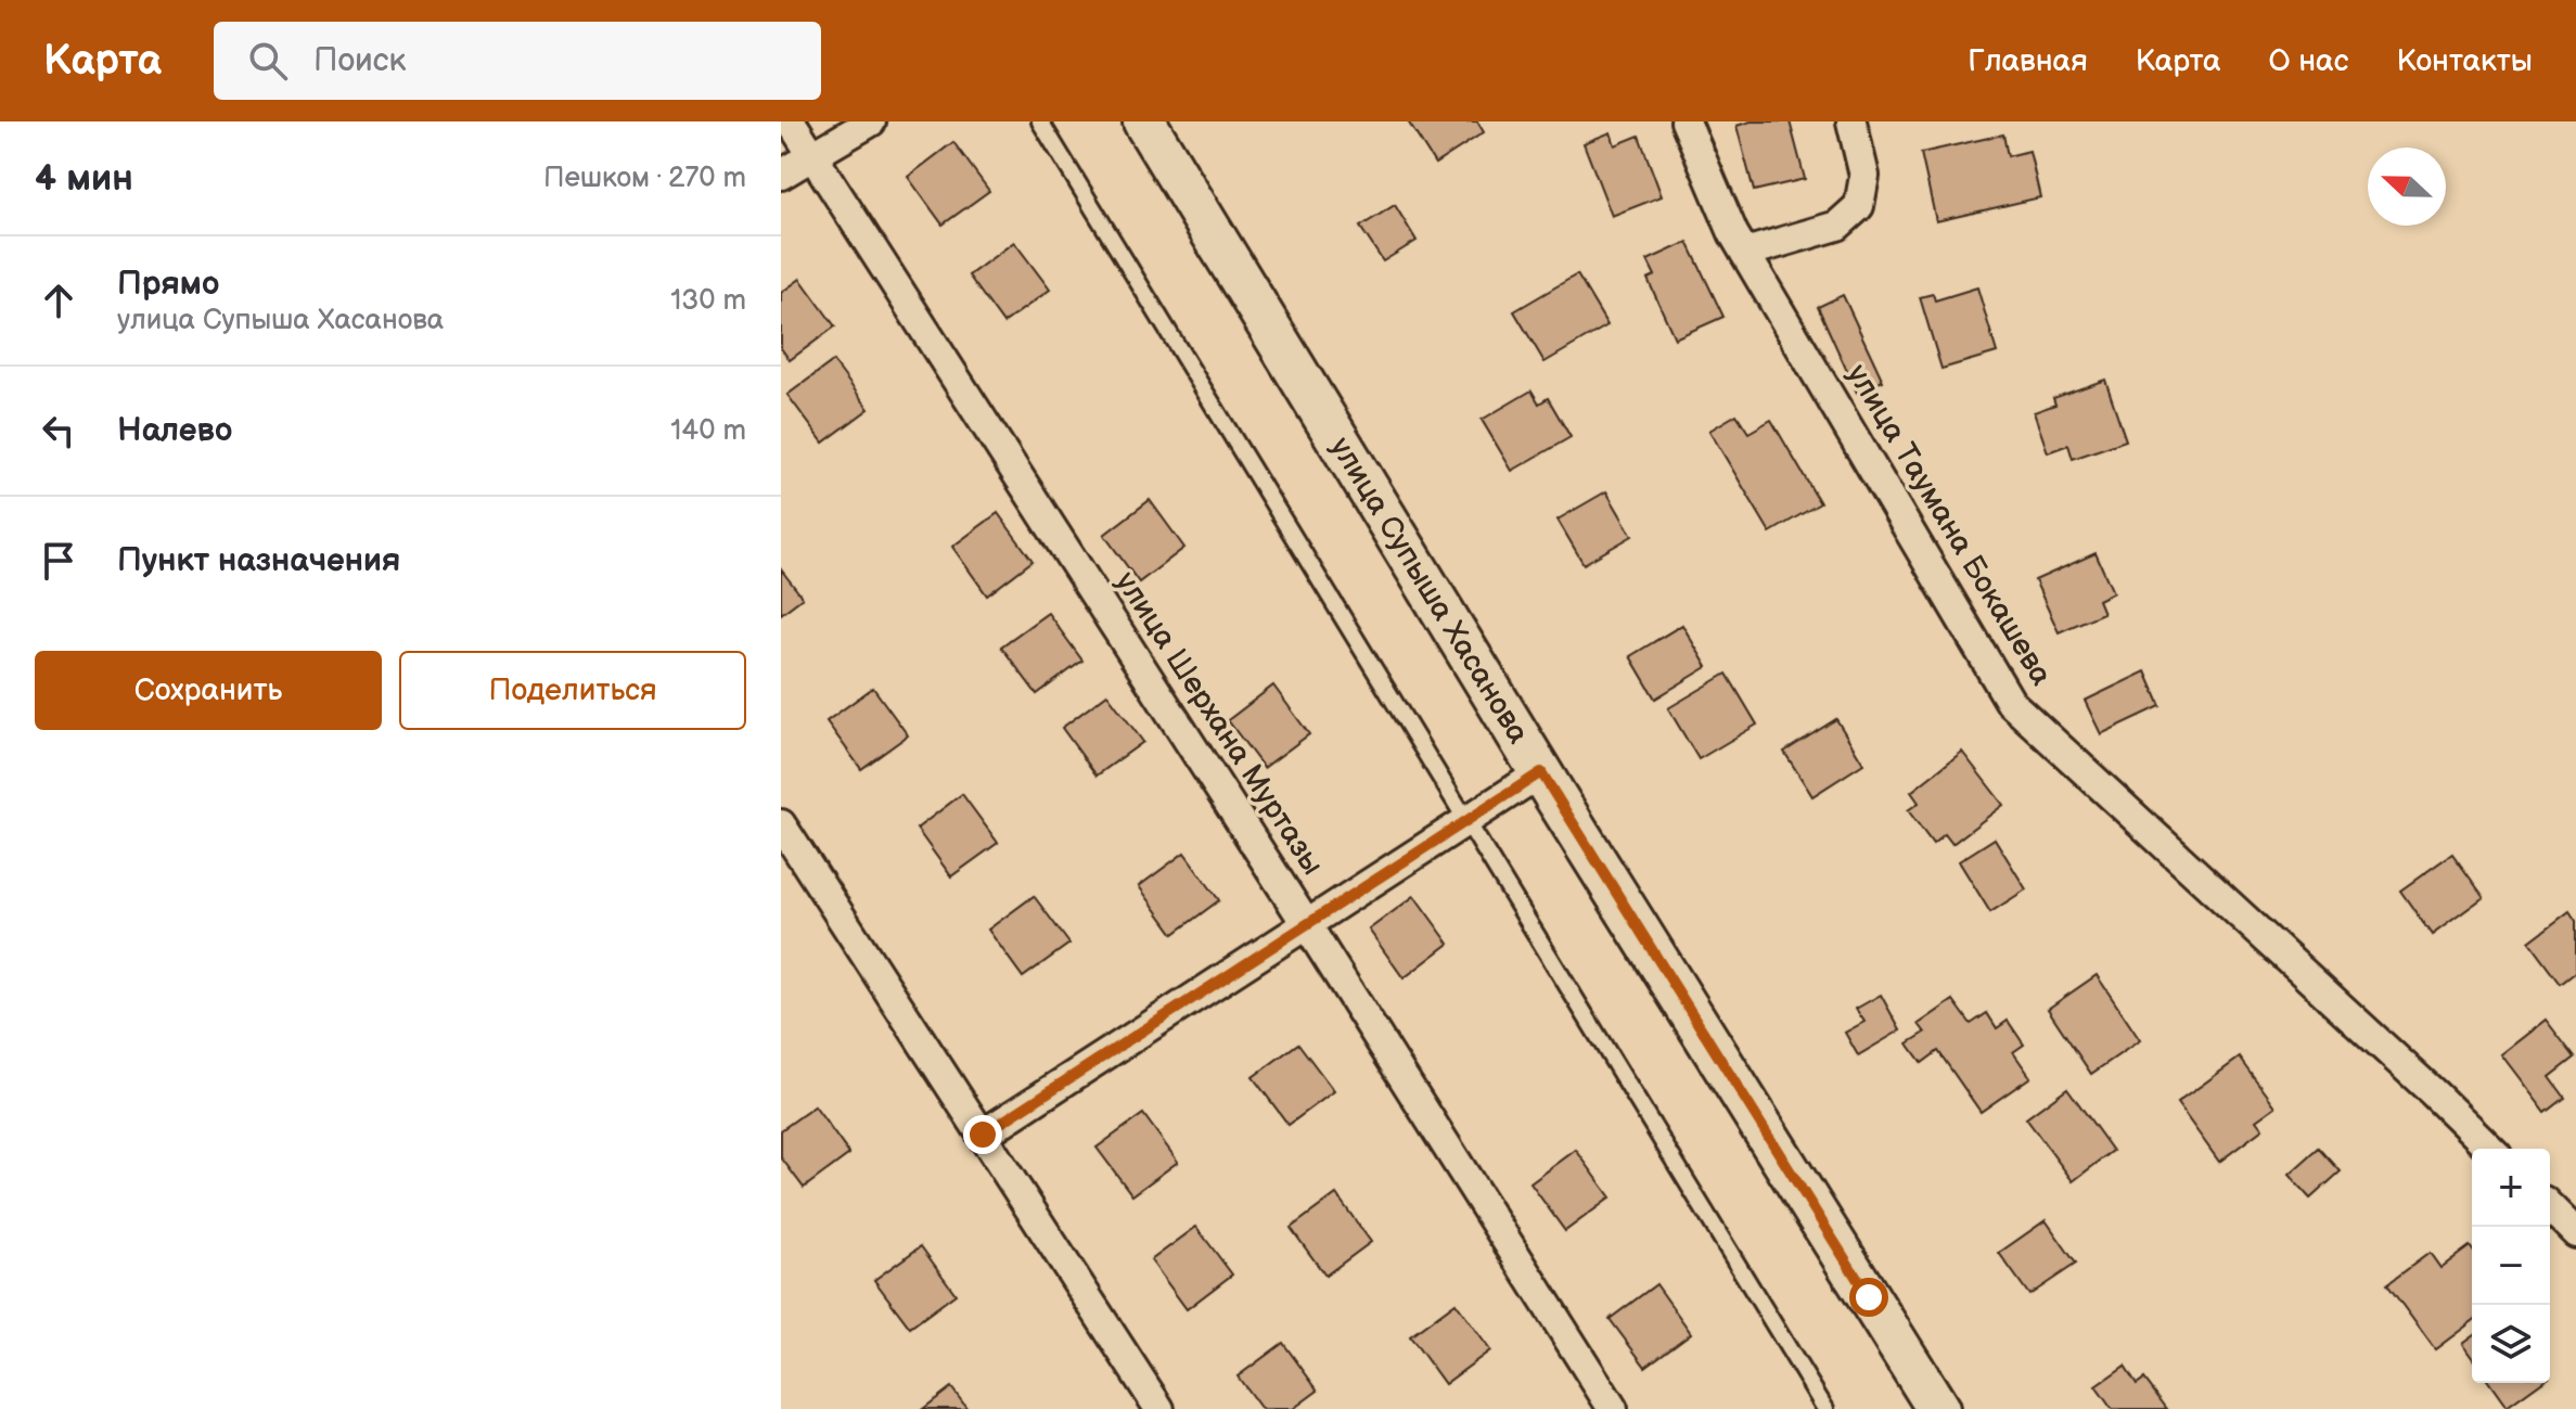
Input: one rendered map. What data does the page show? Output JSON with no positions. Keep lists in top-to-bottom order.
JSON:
{
  "streets": {
    "street": ["улица Таумана Бокашева", "улица Супыша Хасанова", "улица Шерхана Муртазы"]
  },
  "north": "left",
  "page": {
    "header": "Карта",
    "search": "Поиск",
    "nav": [
      "Главная",
      "Карта",
      "О нас",
      "Контакты"
    ],
    "heading": ["4 мин", "Пешком · 270 m"],
    "list": [
      ["Прямо", "улица Супыша Хасанова", "130 m"],
      ["Налево", "140 m"],
      "Пункт назначения"
    ],
    "buttons": ["Сохранить", "Поделиться"],
    "map_buttons": ["+", "−"]
  }
}
